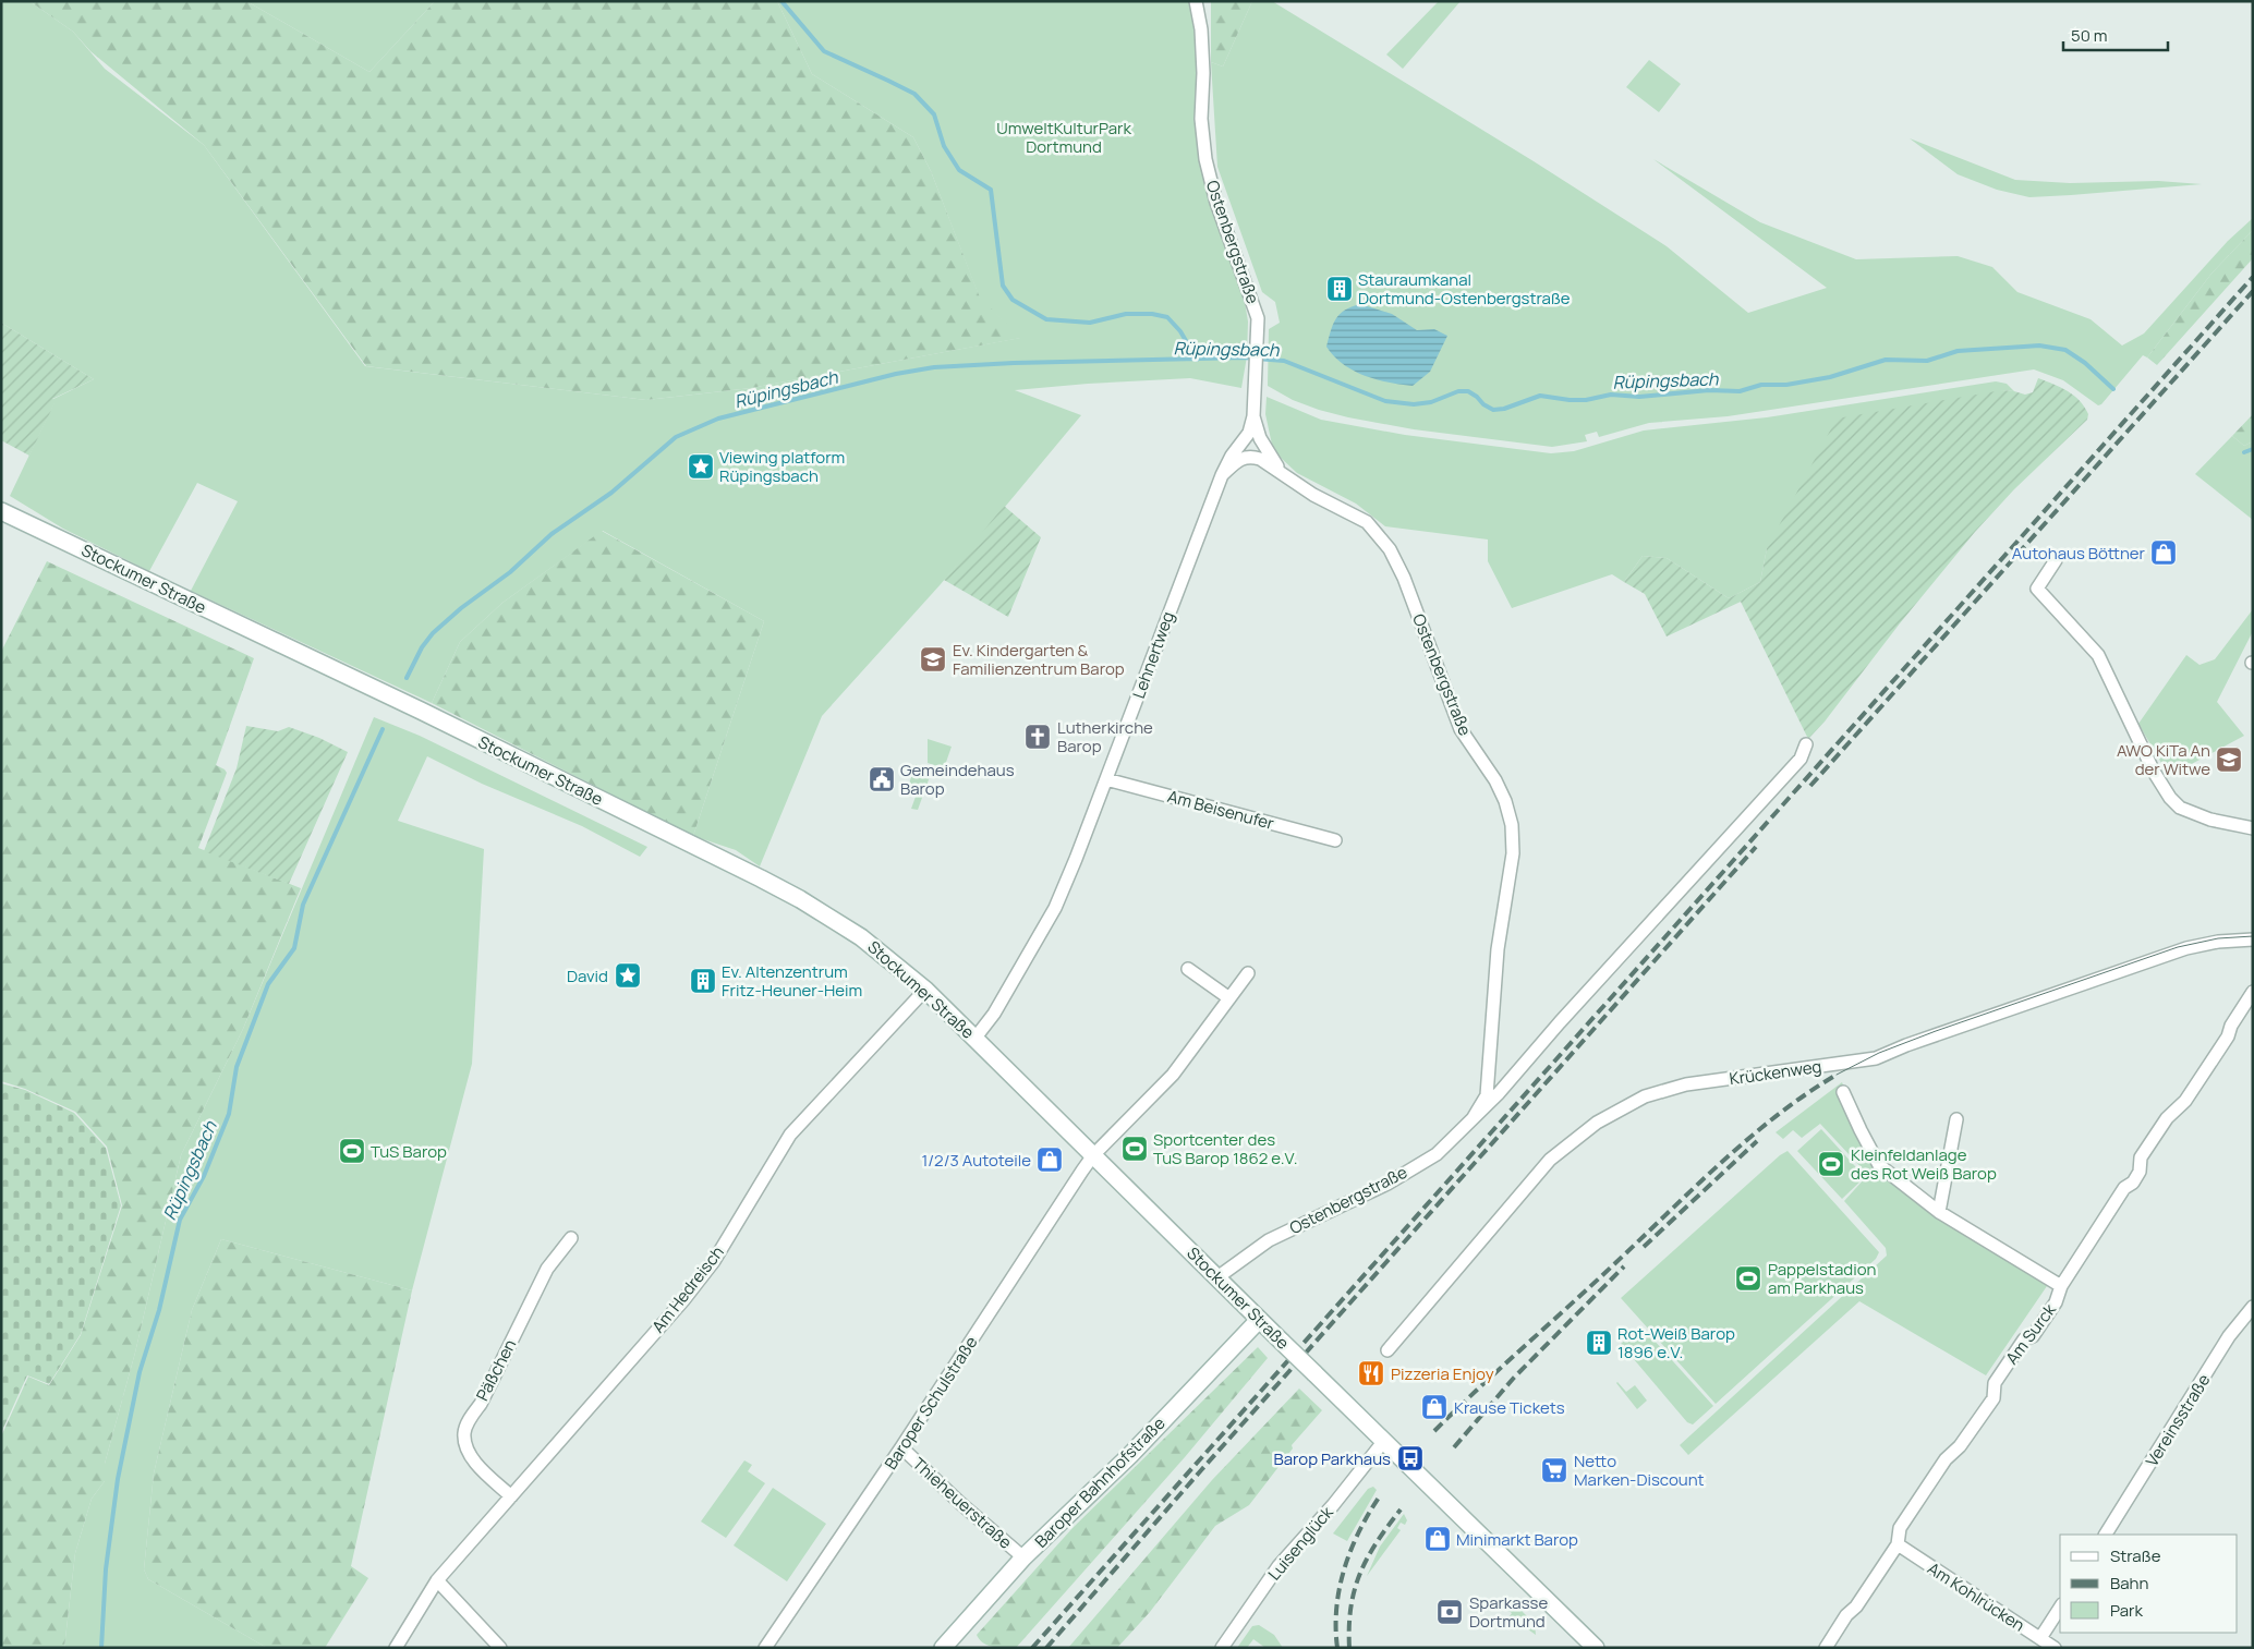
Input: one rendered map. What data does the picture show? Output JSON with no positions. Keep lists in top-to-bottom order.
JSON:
{
  "streets": {
    "main road": ["Stockumer Straße", "Baroper Bahnhofstraße"],
    "street": [
      "Ostenbergstraße",
      "Lehnertweg",
      "Am Beisenufer",
      "Krückenweg",
      "Am Hedreisch",
      "Am Surck",
      "Päßchen",
      "Baroper Schulstraße",
      "Vereinsstraße",
      "Thieheuerstraße",
      "Luisenglück",
      "Am Kohlrücken"
    ]
  },
  "crossings": [
    ["Ostenbergstraße", "Stockumer Straße"],
    ["Ostenbergstraße", "Lehnertweg"],
    ["Stockumer Straße", "Lehnertweg"],
    ["Stockumer Straße", "Am Hedreisch"],
    ["Stockumer Straße", "Baroper Schulstraße"],
    ["Stockumer Straße", "Baroper Bahnhofstraße"],
    ["Stockumer Straße", "Luisenglück"],
    ["Lehnertweg", "Am Beisenufer"],
    ["Am Hedreisch", "Päßchen"],
    ["Am Surck", "Am Kohlrücken"],
    ["Baroper Schulstraße", "Thieheuerstraße"],
    ["Baroper Bahnhofstraße", "Thieheuerstraße"]
  ],
  "water": ["Rüpingsbach"],
  "parks": ["UmweltKulturPark Dortmund"],
  "places": {
    "building": ["Stauraumkanal Dortmund-Ostenbergstraße", "Ev. Altenzentrum Fritz-Heuner-Heim", "Rot-Weiß Barop 1896 e.V."],
    "place": ["Viewing platform Rüpingsbach", "David"],
    "shop": [
      "Autohaus Böttner",
      "1/2/3 Autoteile",
      "Krause Tickets",
      "Minimarkt Barop"
    ],
    "school or university": ["Ev. Kindergarten & Familienzentrum Barop", "AWO KiTa An der Witwe"],
    "church": ["Lutherkirche Barop"],
    "public building": ["Gemeindehaus Barop"],
    "sports": [
      "Sportcenter des TuS Barop 1862 e.V.",
      "TuS Barop",
      "Kleinfeldanlage des Rot Weiß Barop",
      "Pappelstadion am Parkhaus"
    ],
    "restaurant": ["Pizzeria Enjoy"],
    "bus stop": ["Barop Parkhaus"],
    "supermarket": ["Netto Marken-Discount"],
    "bank": ["Sparkasse Dortmund"]
  },
  "legend": ["Straße", "Bahn", "Park"],
  "scale_bar": "50 m"
}
